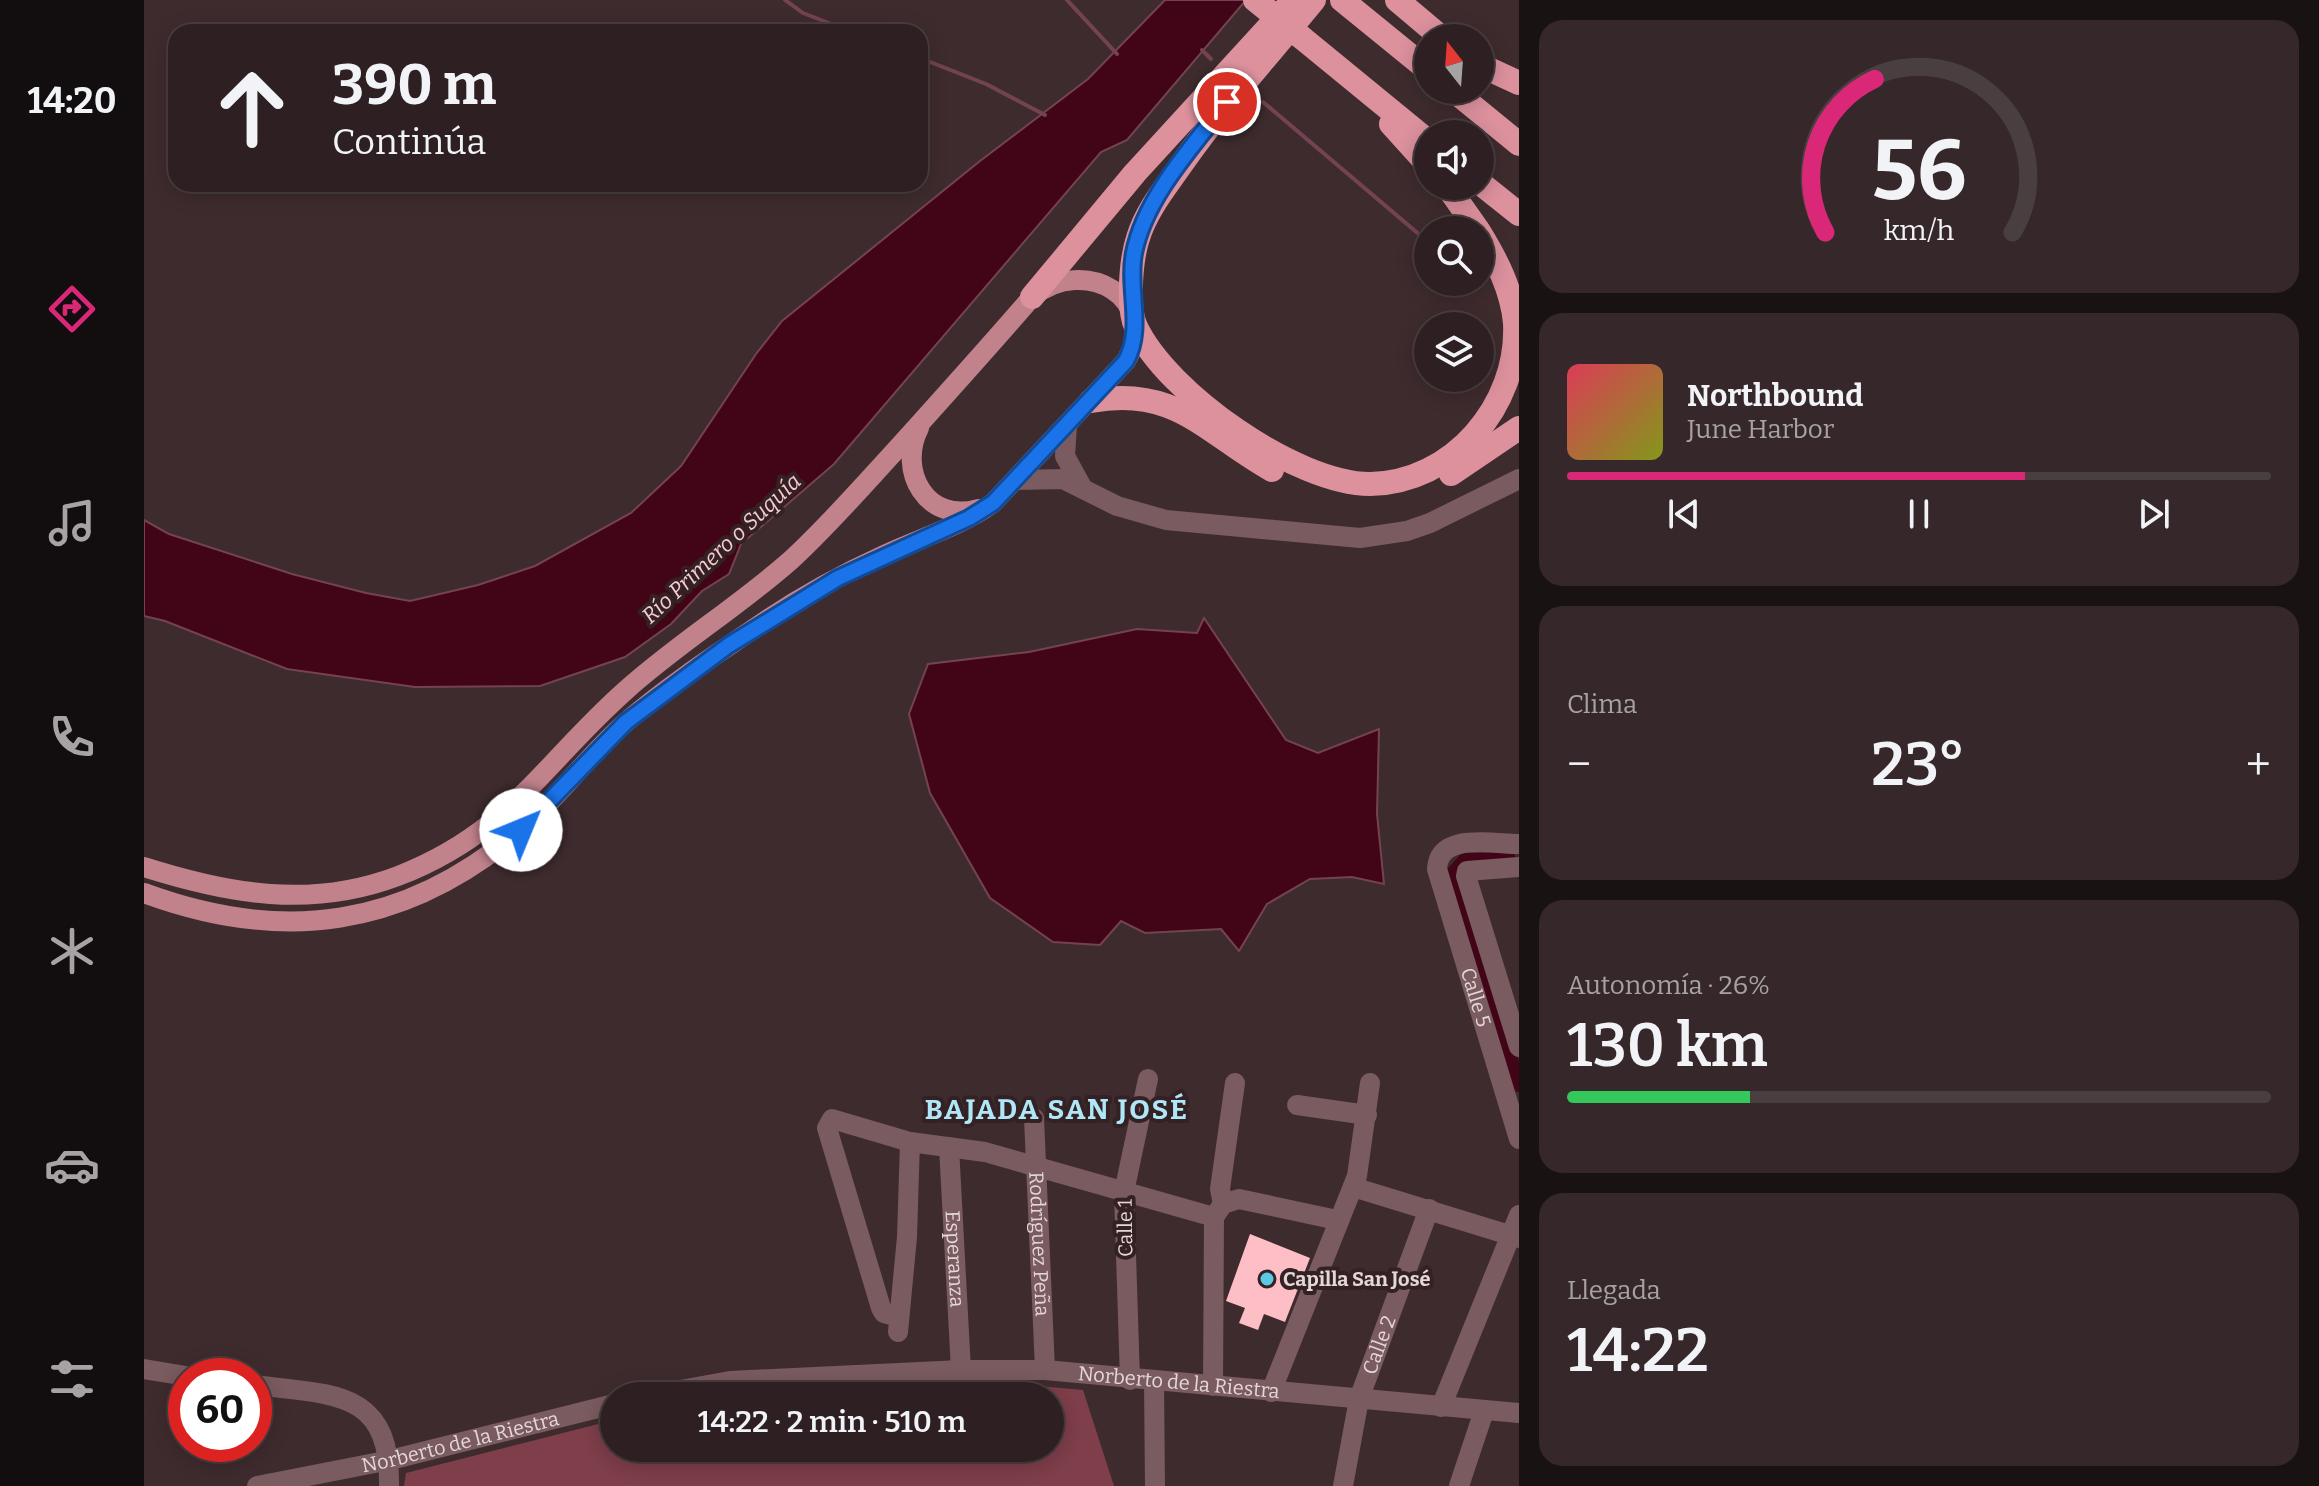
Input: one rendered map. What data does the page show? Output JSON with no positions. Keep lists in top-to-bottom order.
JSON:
{
  "streets": {
    "street": [
      "Calle 5",
      "Calle 1",
      "Rodríguez Peña",
      "Esperanza",
      "Calle 2",
      "Norberto de la Riestra"
    ]
  },
  "crossings": [
    ["Calle 1", "Norberto de la Riestra"],
    ["Rodríguez Peña", "Norberto de la Riestra"],
    ["Esperanza", "Norberto de la Riestra"],
    ["Calle 2", "Norberto de la Riestra"]
  ],
  "districts": ["BAJADA SAN JOSÉ"],
  "water": ["Río Primero o Suquía"],
  "places": ["Capilla San José"],
  "north": "top",
  "page": {
    "tabs": "14:20",
    "turn": ["390 m", "Continúa"],
    "song": ["Northbound", "June Harbor"],
    "tile": [
      "Clima",
      ["Autonomía · 26%", "130 km"],
      ["Llegada", "14:22"]
    ],
    "heat": ["−", "23°", "+"],
    "limit": "60",
    "trip": "14:22 · 2 min · 510 m",
    "gauge": ["56", "km/h"]
  }
}
